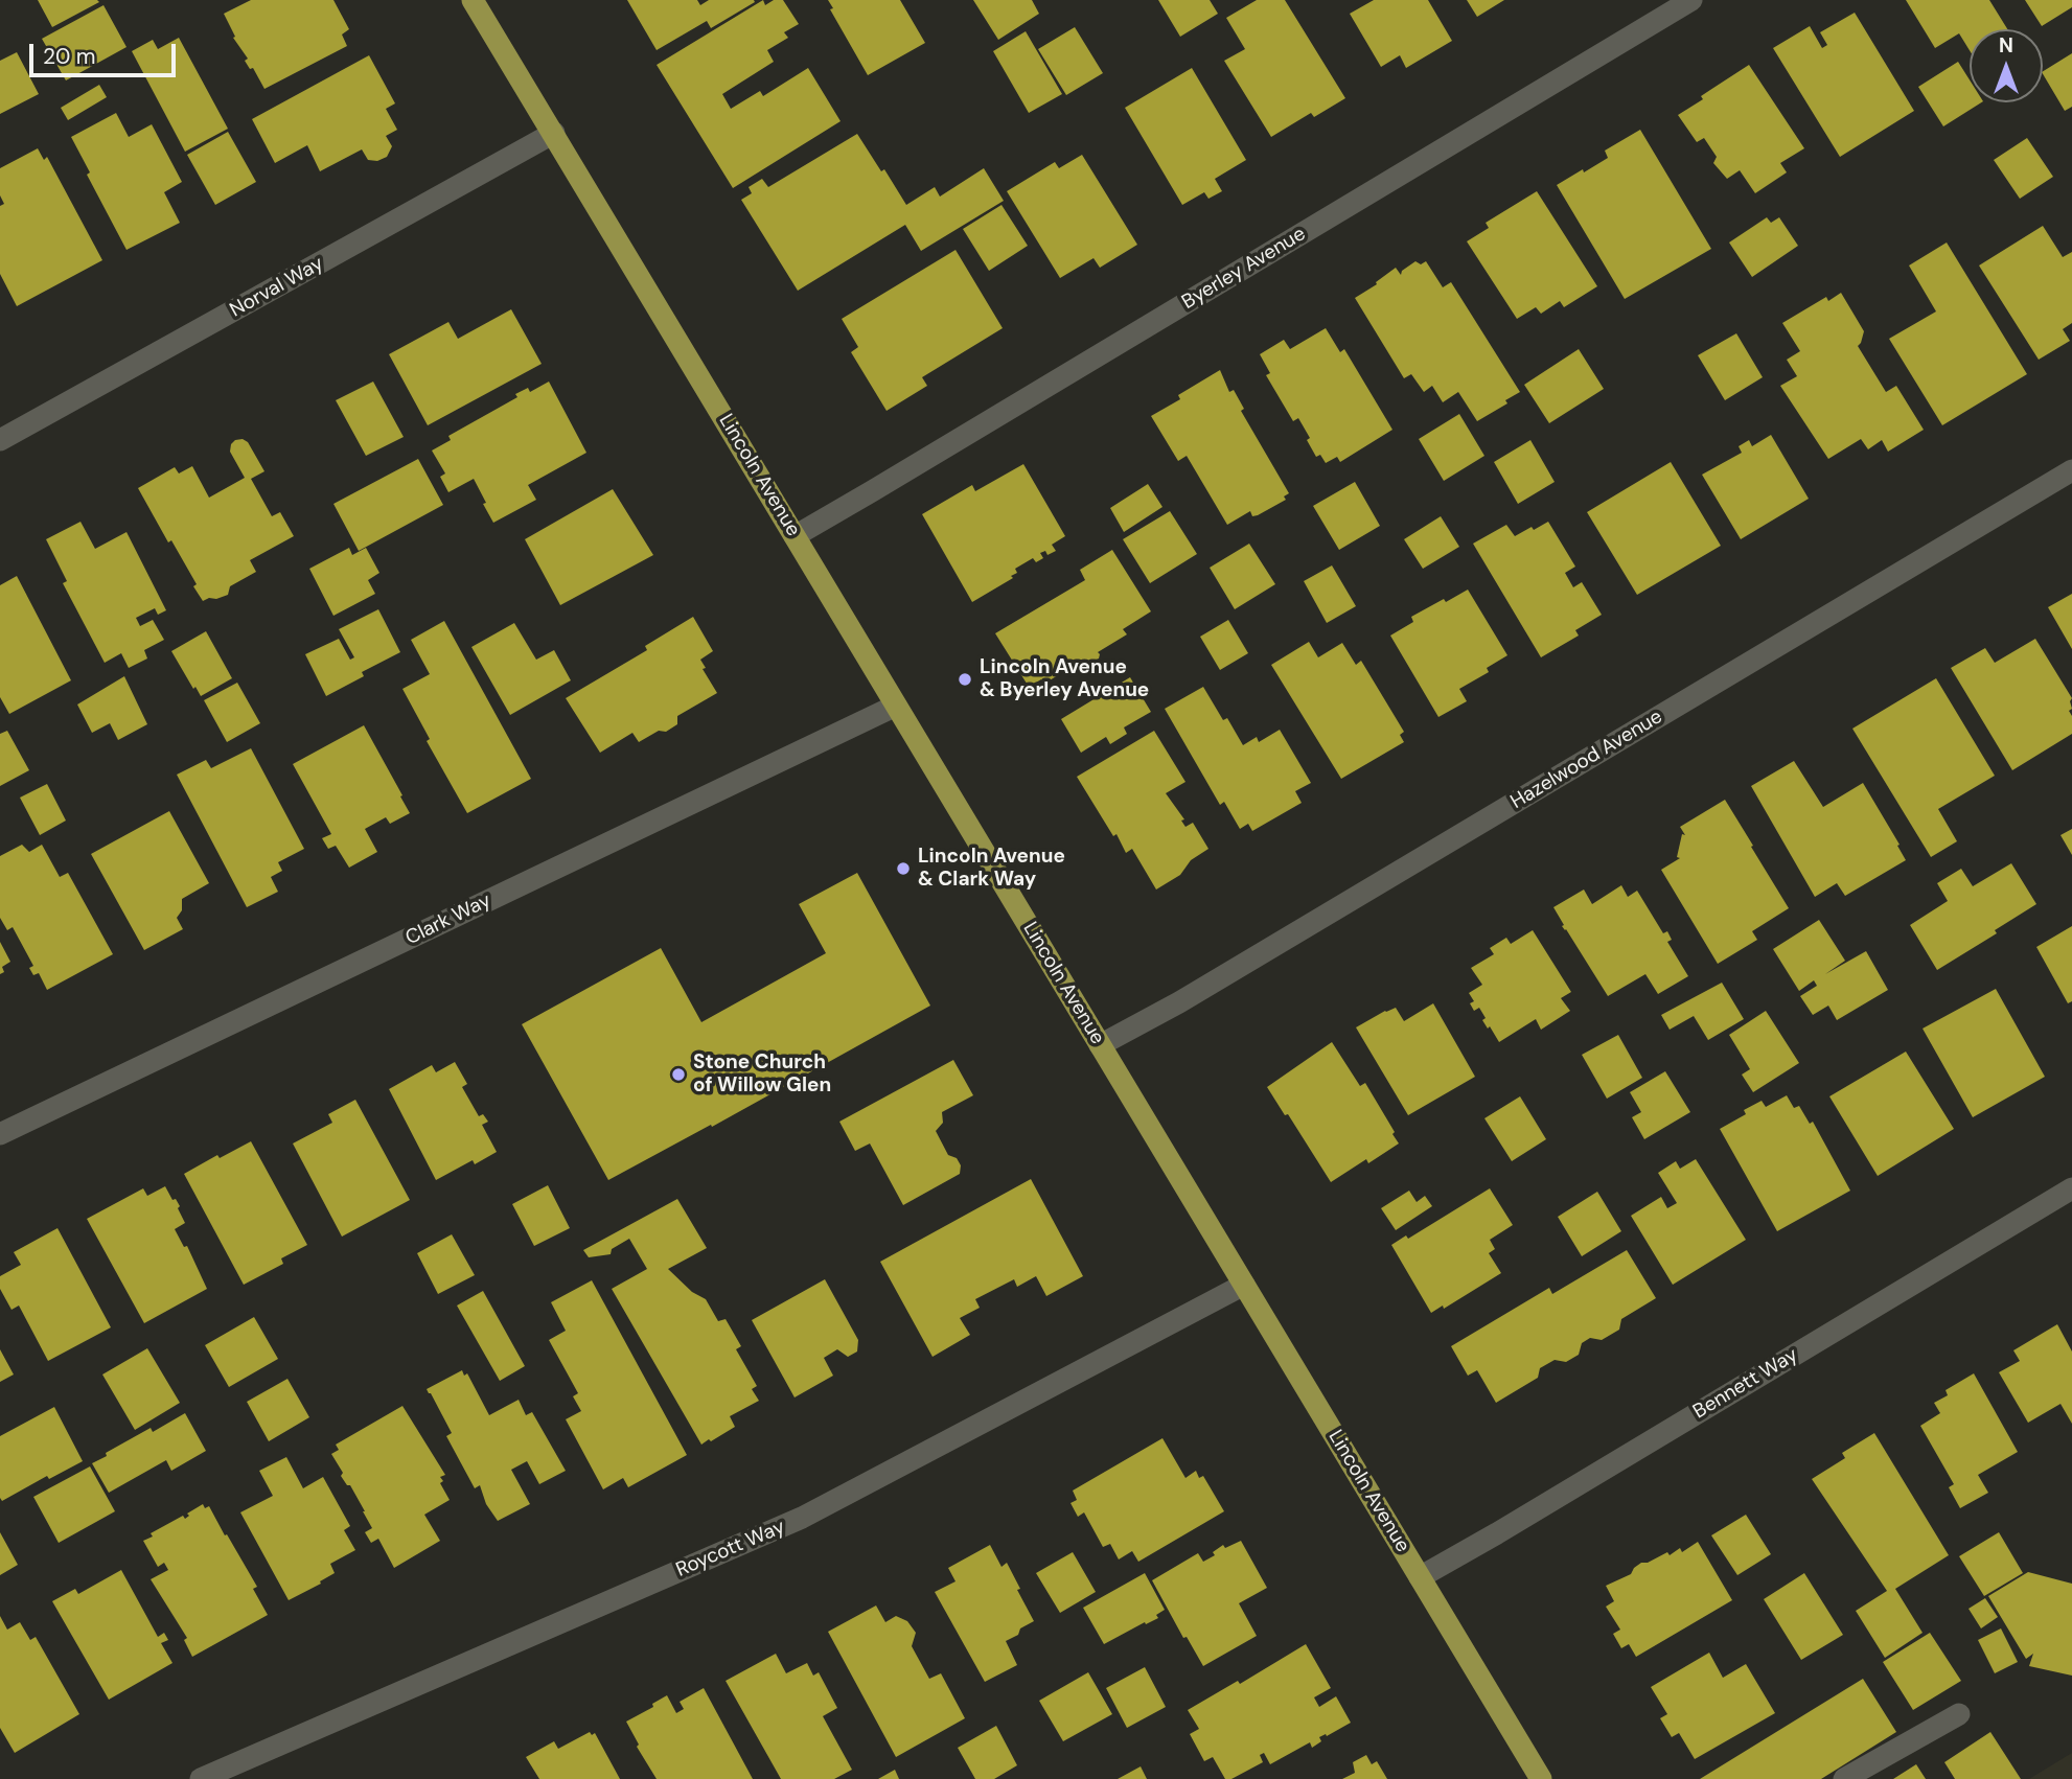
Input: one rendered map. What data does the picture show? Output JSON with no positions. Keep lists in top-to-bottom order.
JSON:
{
  "streets": {
    "main road": ["Lincoln Avenue"],
    "street": [
      "Byerley Avenue",
      "Norval Way",
      "Hazelwood Avenue",
      "Clark Way",
      "Bennett Way",
      "Roycott Way"
    ]
  },
  "crossings": [
    ["Byerley Avenue", "Lincoln Avenue"],
    ["Norval Way", "Lincoln Avenue"],
    ["Lincoln Avenue", "Hazelwood Avenue"],
    ["Lincoln Avenue", "Clark Way"],
    ["Lincoln Avenue", "Bennett Way"],
    ["Lincoln Avenue", "Roycott Way"]
  ],
  "places": ["Lincoln Avenue & Byerley Avenue", "Lincoln Avenue & Clark Way", "Stone Church of Willow Glen"],
  "scale_bar": "20 m",
  "north": "top"
}
